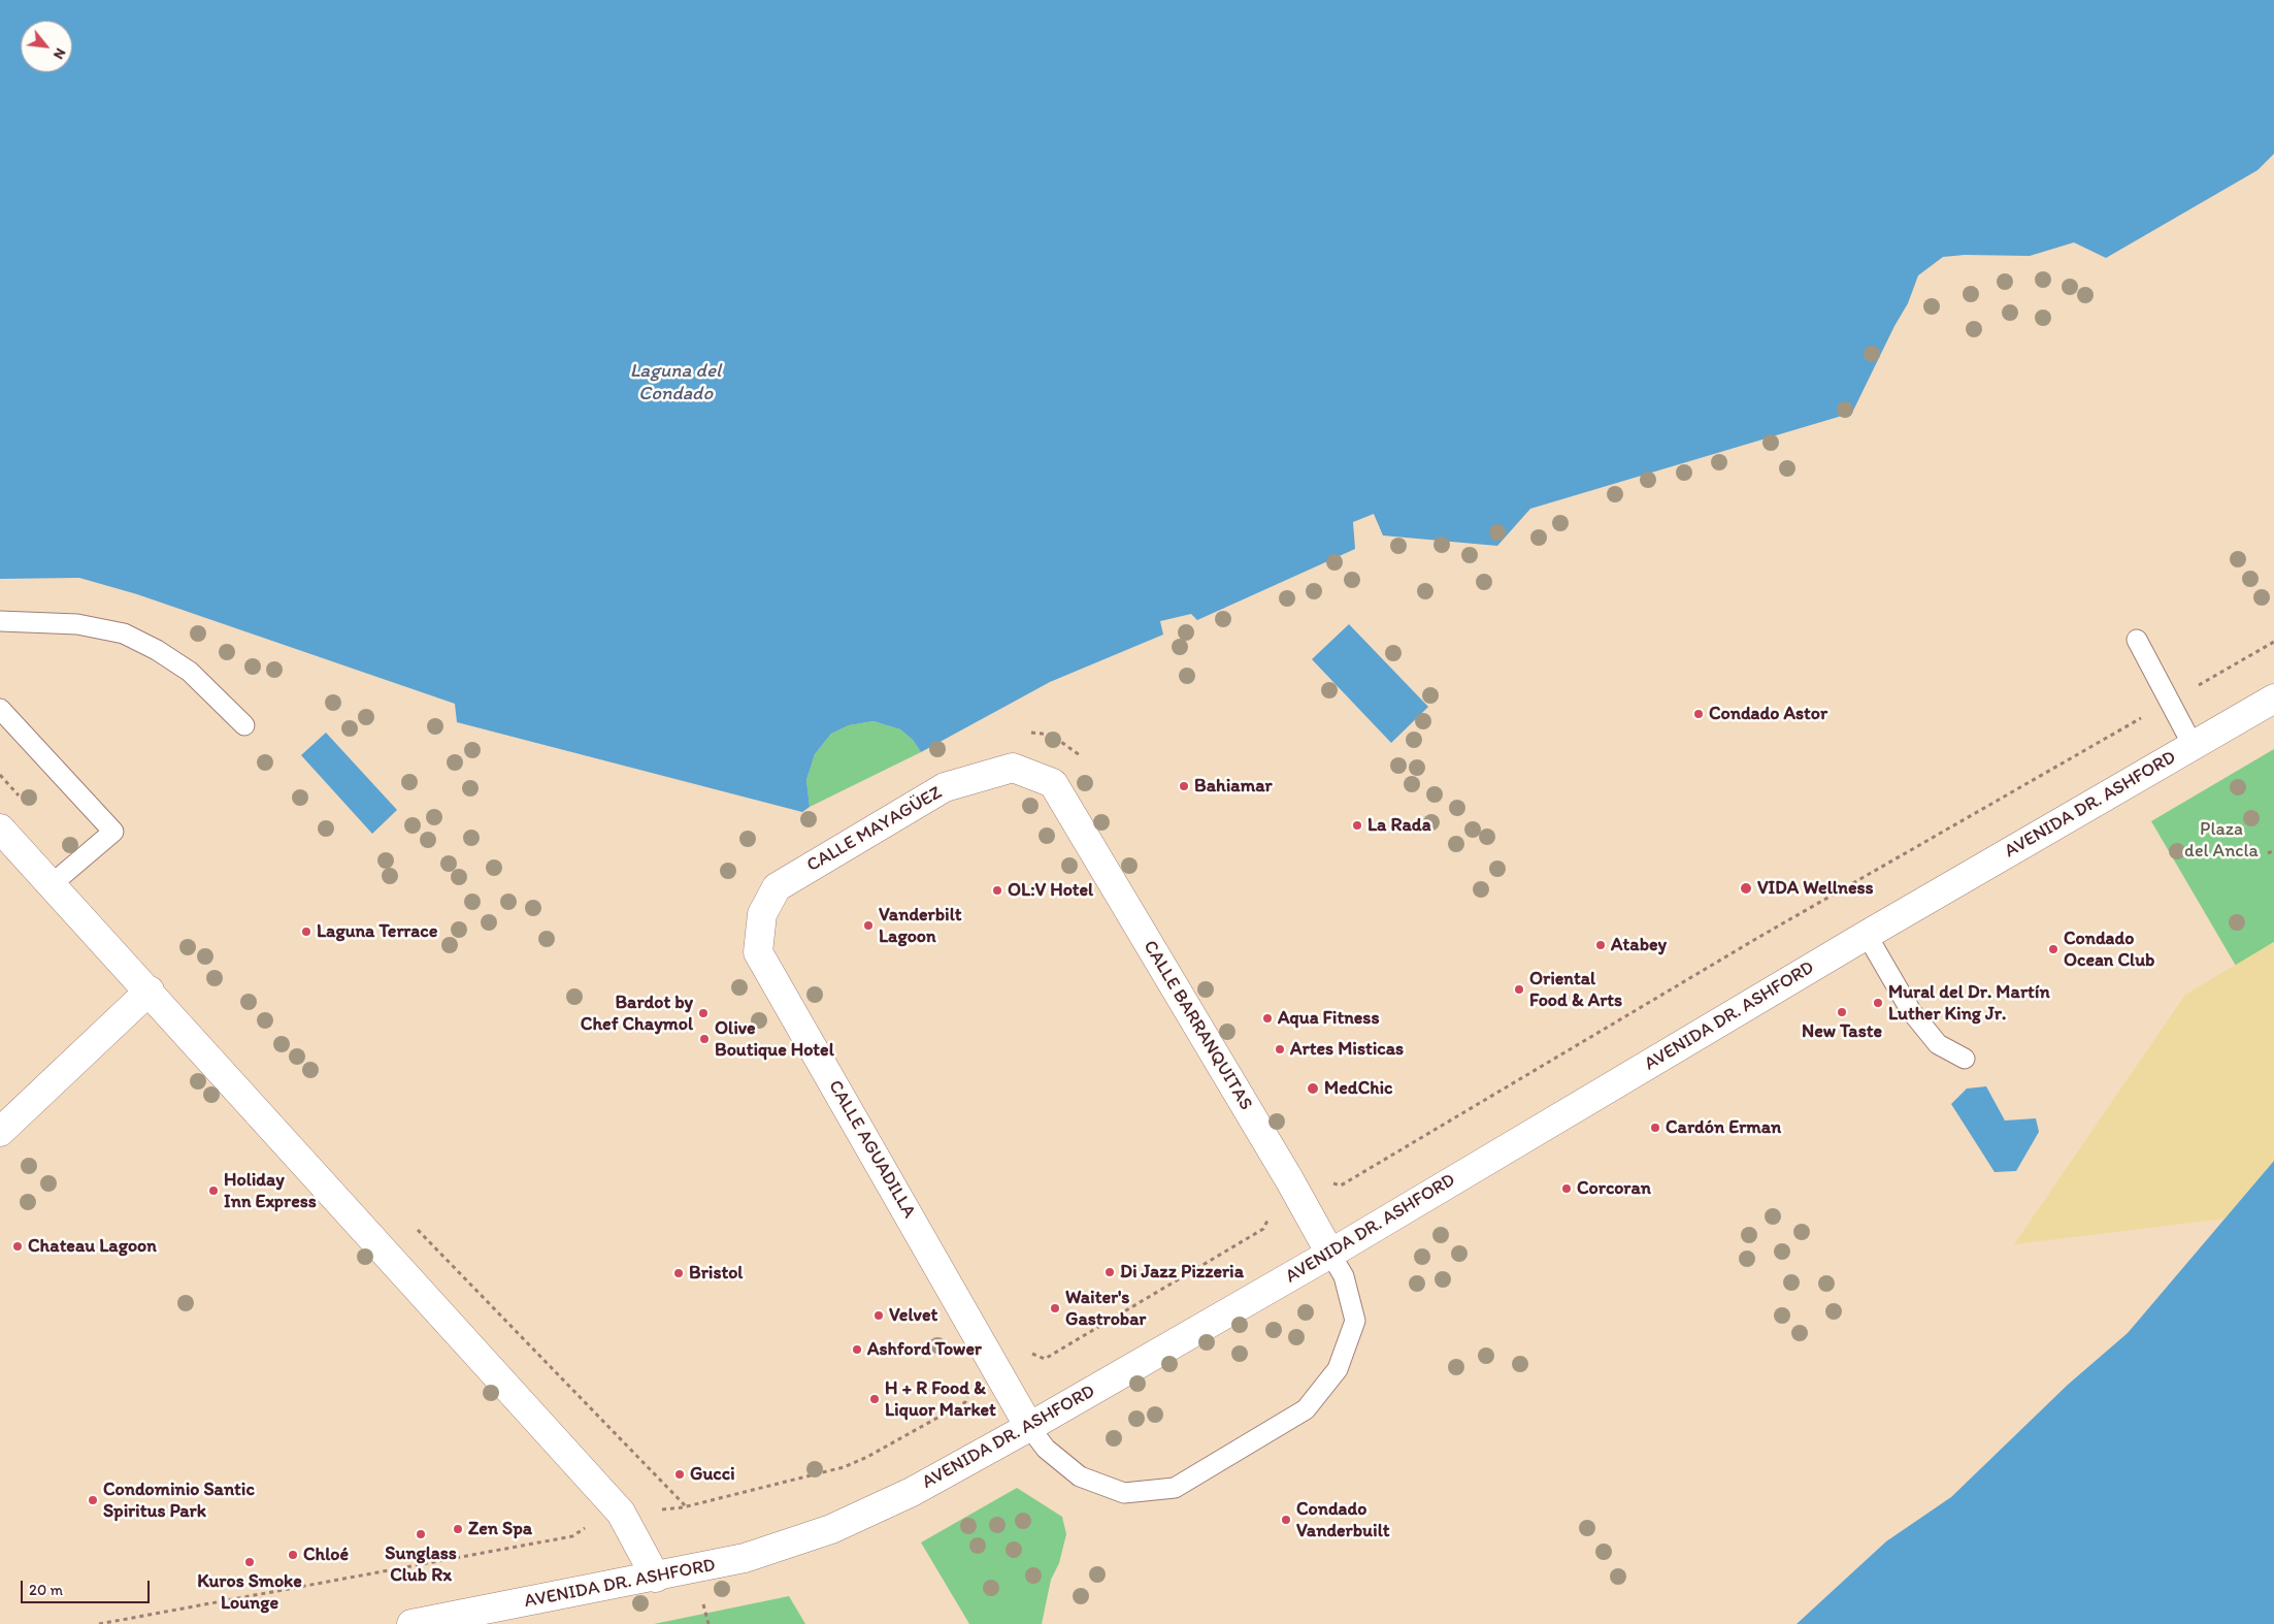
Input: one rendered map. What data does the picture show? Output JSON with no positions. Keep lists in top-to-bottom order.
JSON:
{
  "streets": {
    "street": [
      "AVENIDA DR. ASHFORD",
      "CALLE MAYAGÜEZ",
      "CALLE BARRANQUITAS",
      "CALLE AGUADILLA"
    ]
  },
  "crossings": [
    ["AVENIDA DR. ASHFORD", "CALLE BARRANQUITAS"],
    ["AVENIDA DR. ASHFORD", "CALLE AGUADILLA"],
    ["CALLE MAYAGÜEZ", "CALLE BARRANQUITAS"],
    ["CALLE MAYAGÜEZ", "CALLE AGUADILLA"]
  ],
  "water": ["Laguna del Condado"],
  "parks": ["Plaza del Ancla"],
  "places": [
    "Condado Astor",
    "Bahiamar",
    "La Rada",
    "VIDA Wellness",
    "OL:V Hotel",
    "Vanderbilt Lagoon",
    "Laguna Terrace",
    "Atabey",
    "Condado Ocean Club",
    "Oriental Food & Arts",
    "Mural del Dr. Martín Luther King Jr.",
    "New Taste",
    "Bardot by Chef Chaymol",
    "Aqua Fitness",
    "Olive Boutique Hotel",
    "Artes Misticas",
    "MedChic",
    "Cardón Erman",
    "Corcoran",
    "Holiday Inn Express",
    "Chateau Lagoon",
    "Di Jazz Pizzeria",
    "Bristol",
    "Waiter's Gastrobar",
    "Velvet",
    "Ashford Tower",
    "H + R Food & Liquor Market",
    "Gucci",
    "Condominio Santic Spiritus Park",
    "Condado Vanderbuilt",
    "Zen Spa",
    "Sunglass Club Rx",
    "Chloé",
    "Kuros Smoke Lounge"
  ],
  "scale_bar": "20 m",
  "north": "bottom right"
}
